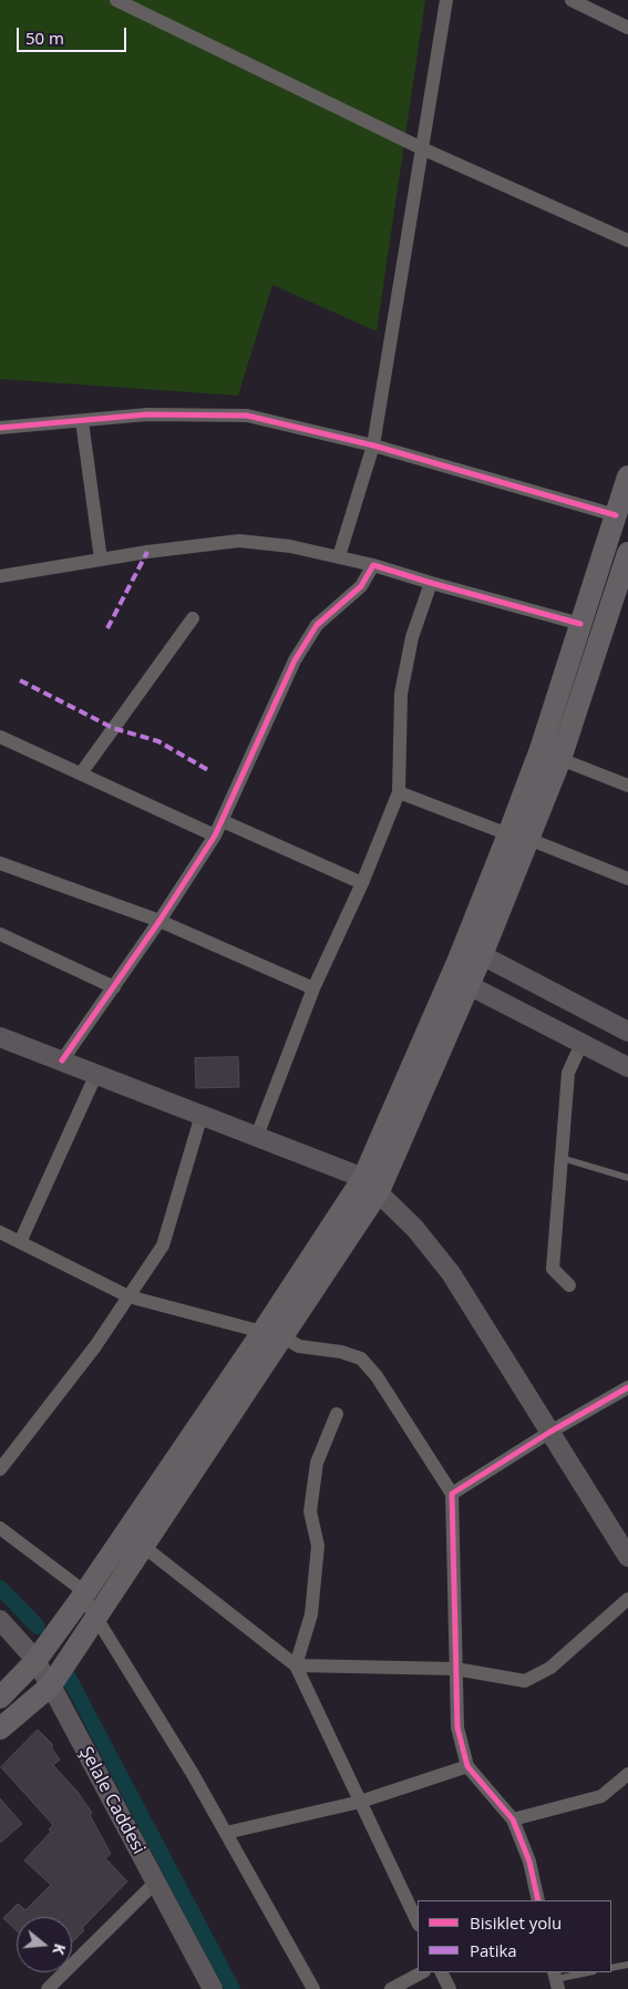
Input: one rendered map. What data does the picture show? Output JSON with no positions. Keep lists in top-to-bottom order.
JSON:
{
  "streets": {
    "street": ["Şelale Caddesi"]
  },
  "legend": ["Bisiklet yolu", "Patika"],
  "scale_bar": "50 m",
  "north": "right"
}
